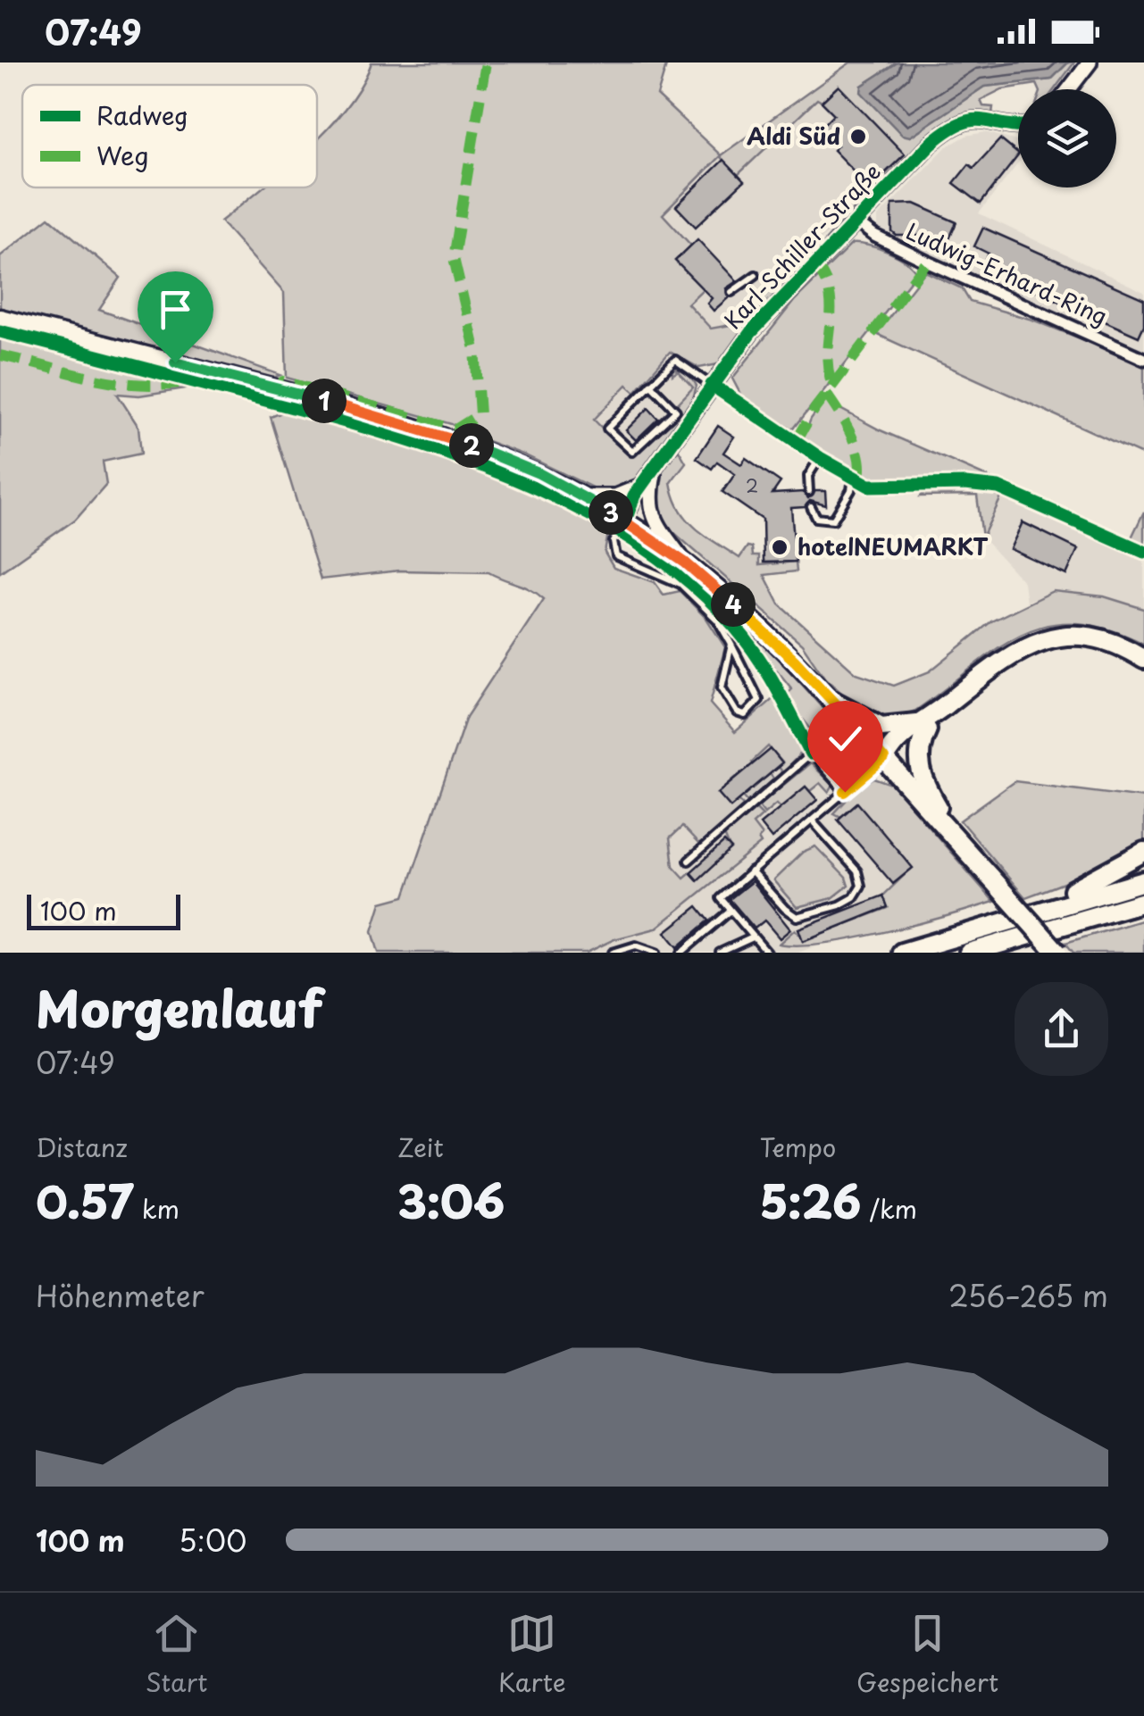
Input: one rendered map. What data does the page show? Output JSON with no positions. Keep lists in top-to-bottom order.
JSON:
{
  "streets": {
    "street": ["Karl-Schiller-Straße", "Ludwig-Erhard-Ring"]
  },
  "crossings": [
    ["Karl-Schiller-Straße", "Ludwig-Erhard-Ring"]
  ],
  "places": ["Aldi Süd", "hotelNEUMARKT"],
  "house_numbers": ["2"],
  "legend": ["Radweg", "Weg"],
  "scale_bar": "100 m",
  "page": {
    "status": "07:49",
    "pins": [
      "1",
      "2",
      "3",
      "4"
    ],
    "scale": "100 m",
    "heading": ["Morgenlauf", "07:49"],
    "stats": [
      ["Distanz", "0.57 km"],
      ["Zeit", "3:06"],
      ["Tempo", "5:26 /km"]
    ],
    "chart": ["Höhenmeter", "256–265 m"],
    "list": [
      {
        "name": "100 m",
        "note": "5:00"
      }
    ],
    "tabs": ["Start", "Karte", "Gespeichert"]
  }
}
